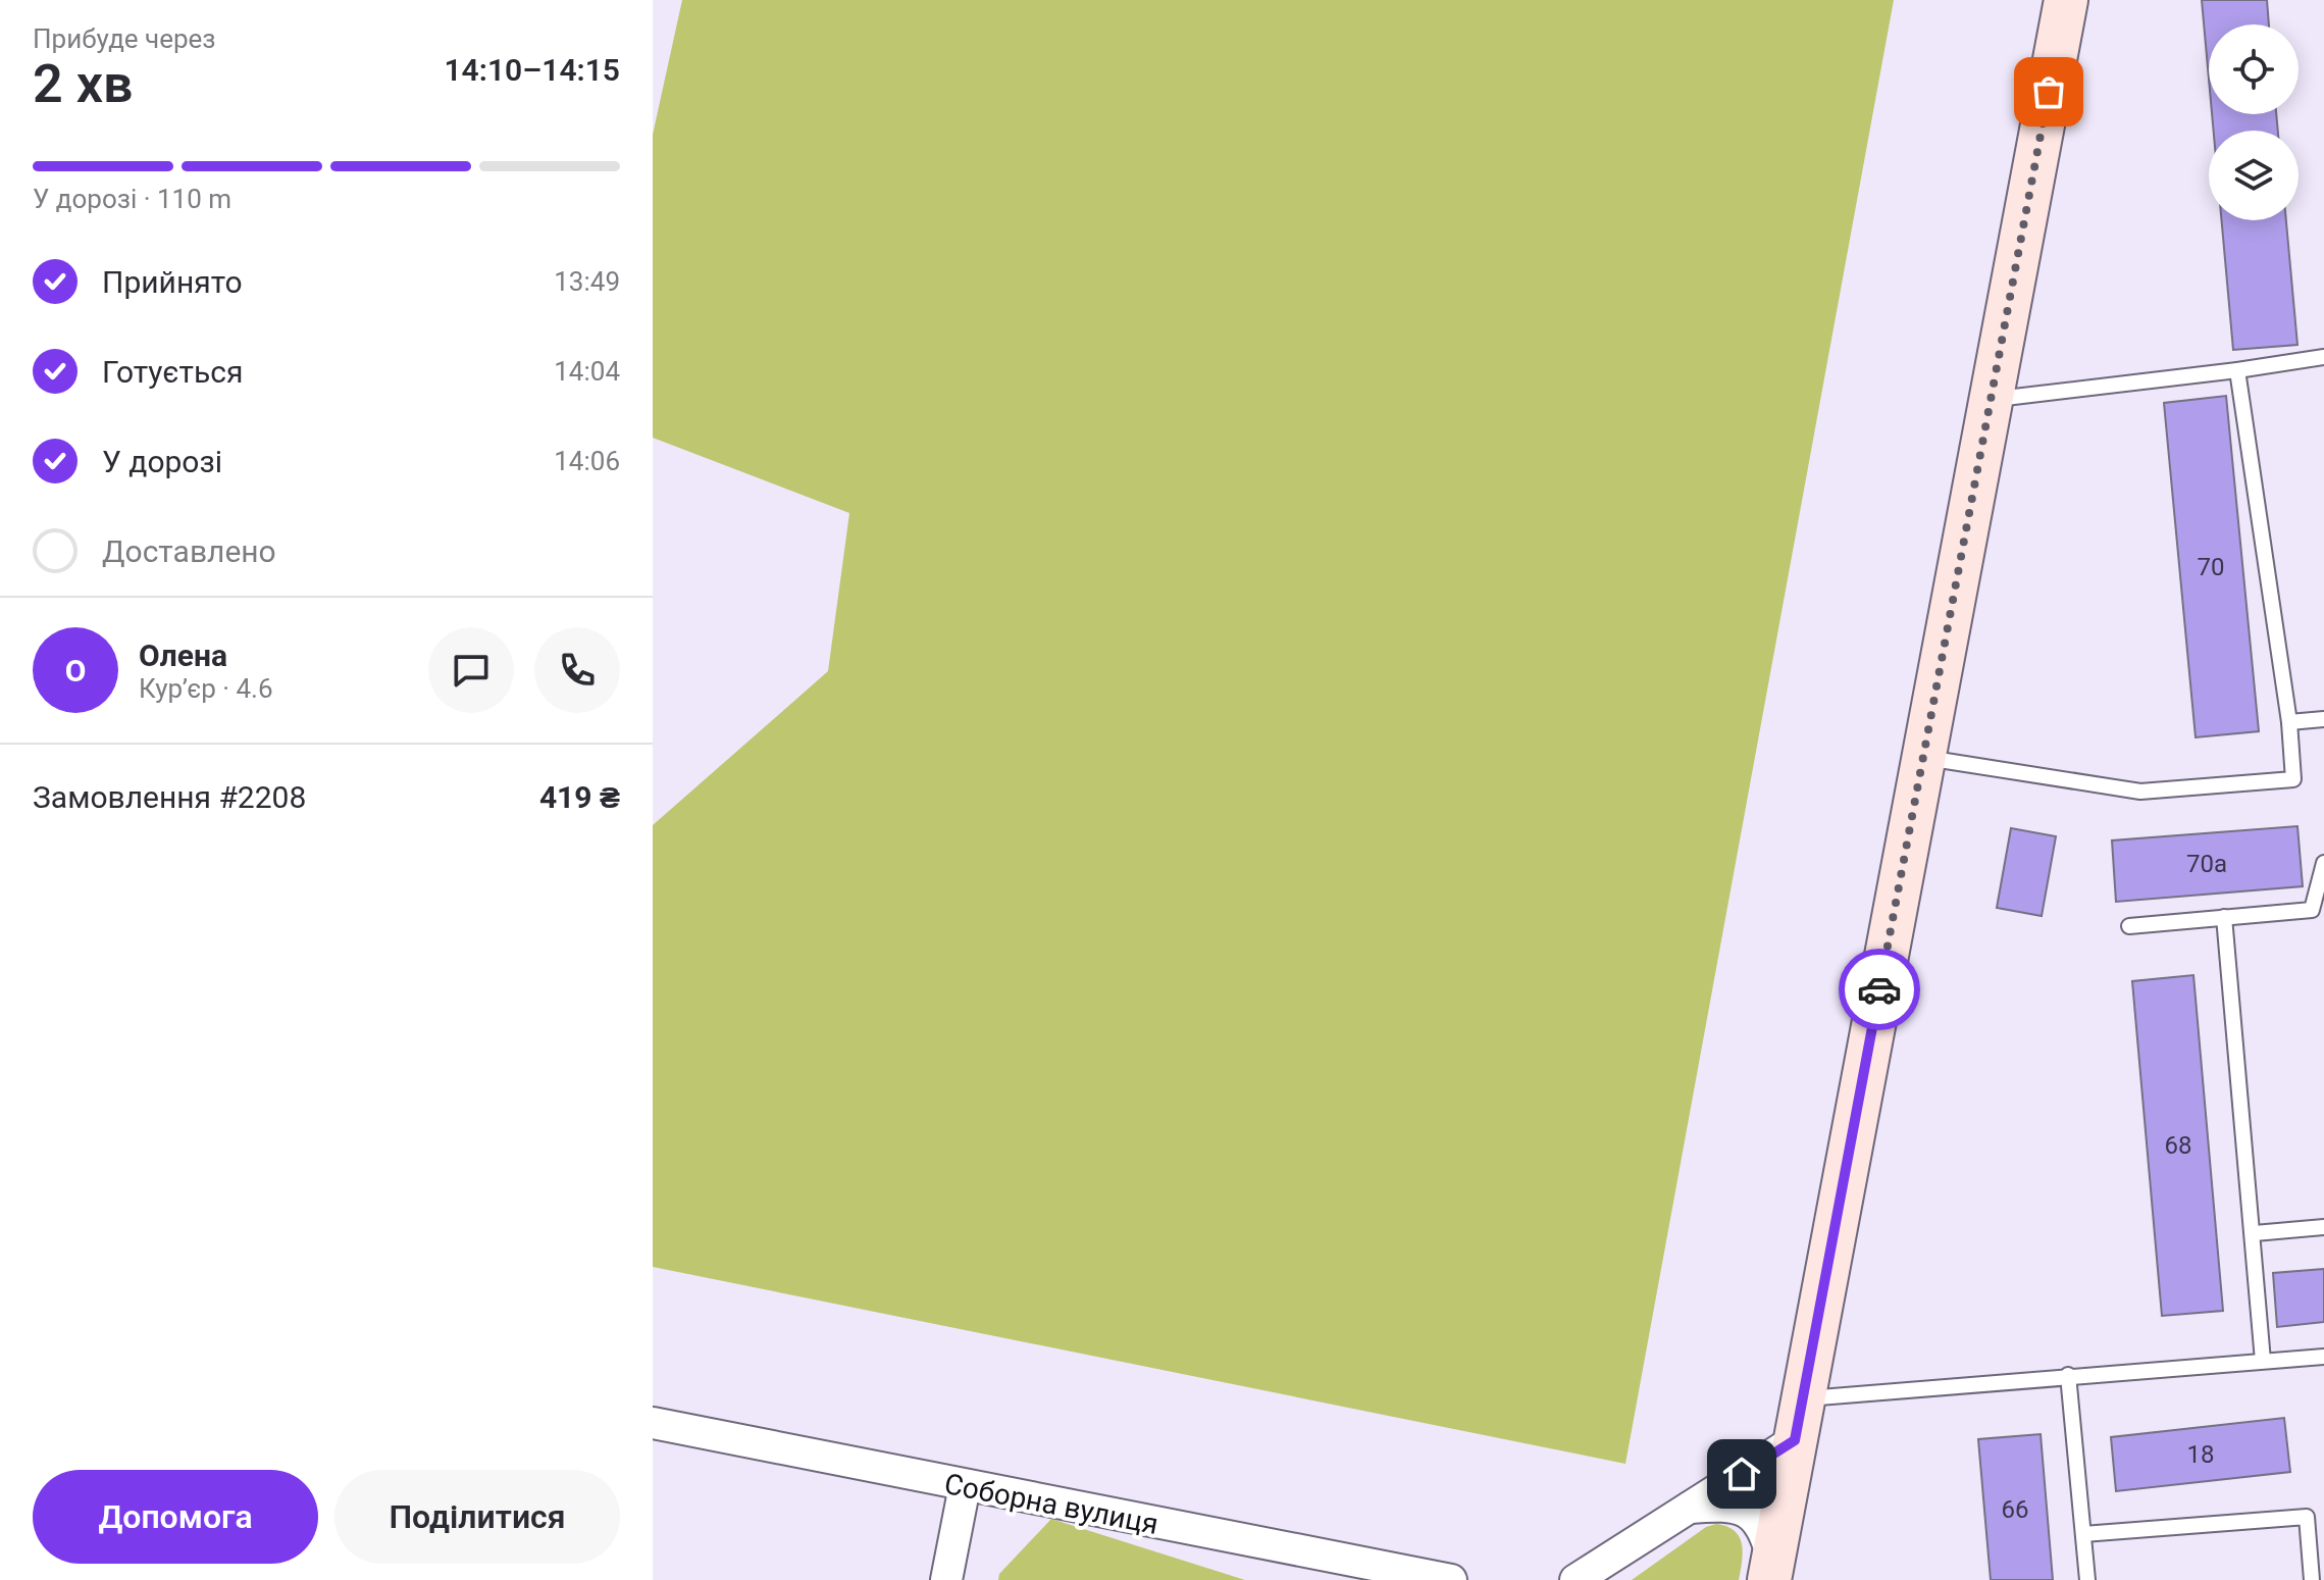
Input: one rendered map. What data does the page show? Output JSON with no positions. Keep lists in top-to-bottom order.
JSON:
{
  "streets": {
    "street": ["Соборна вулиця"]
  },
  "house_numbers": [
    "70",
    "70а",
    "68",
    "18",
    "66"
  ],
  "page": {
    "heading": ["2 хв", "Прибуде через", "14:10–14:15"],
    "panel": [
      "Олена",
      "Кур’єр · 4.6",
      "Замовлення #2208",
      "419 ₴"
    ],
    "bar": "У дорозі · 110 m",
    "list": [
      ["Прийнято", "13:49"],
      ["Готується", "14:04"],
      ["У дорозі", "14:06"],
      "Доставлено"
    ],
    "round": "О",
    "buttons": ["Допомога", "Поділитися"]
  }
}
